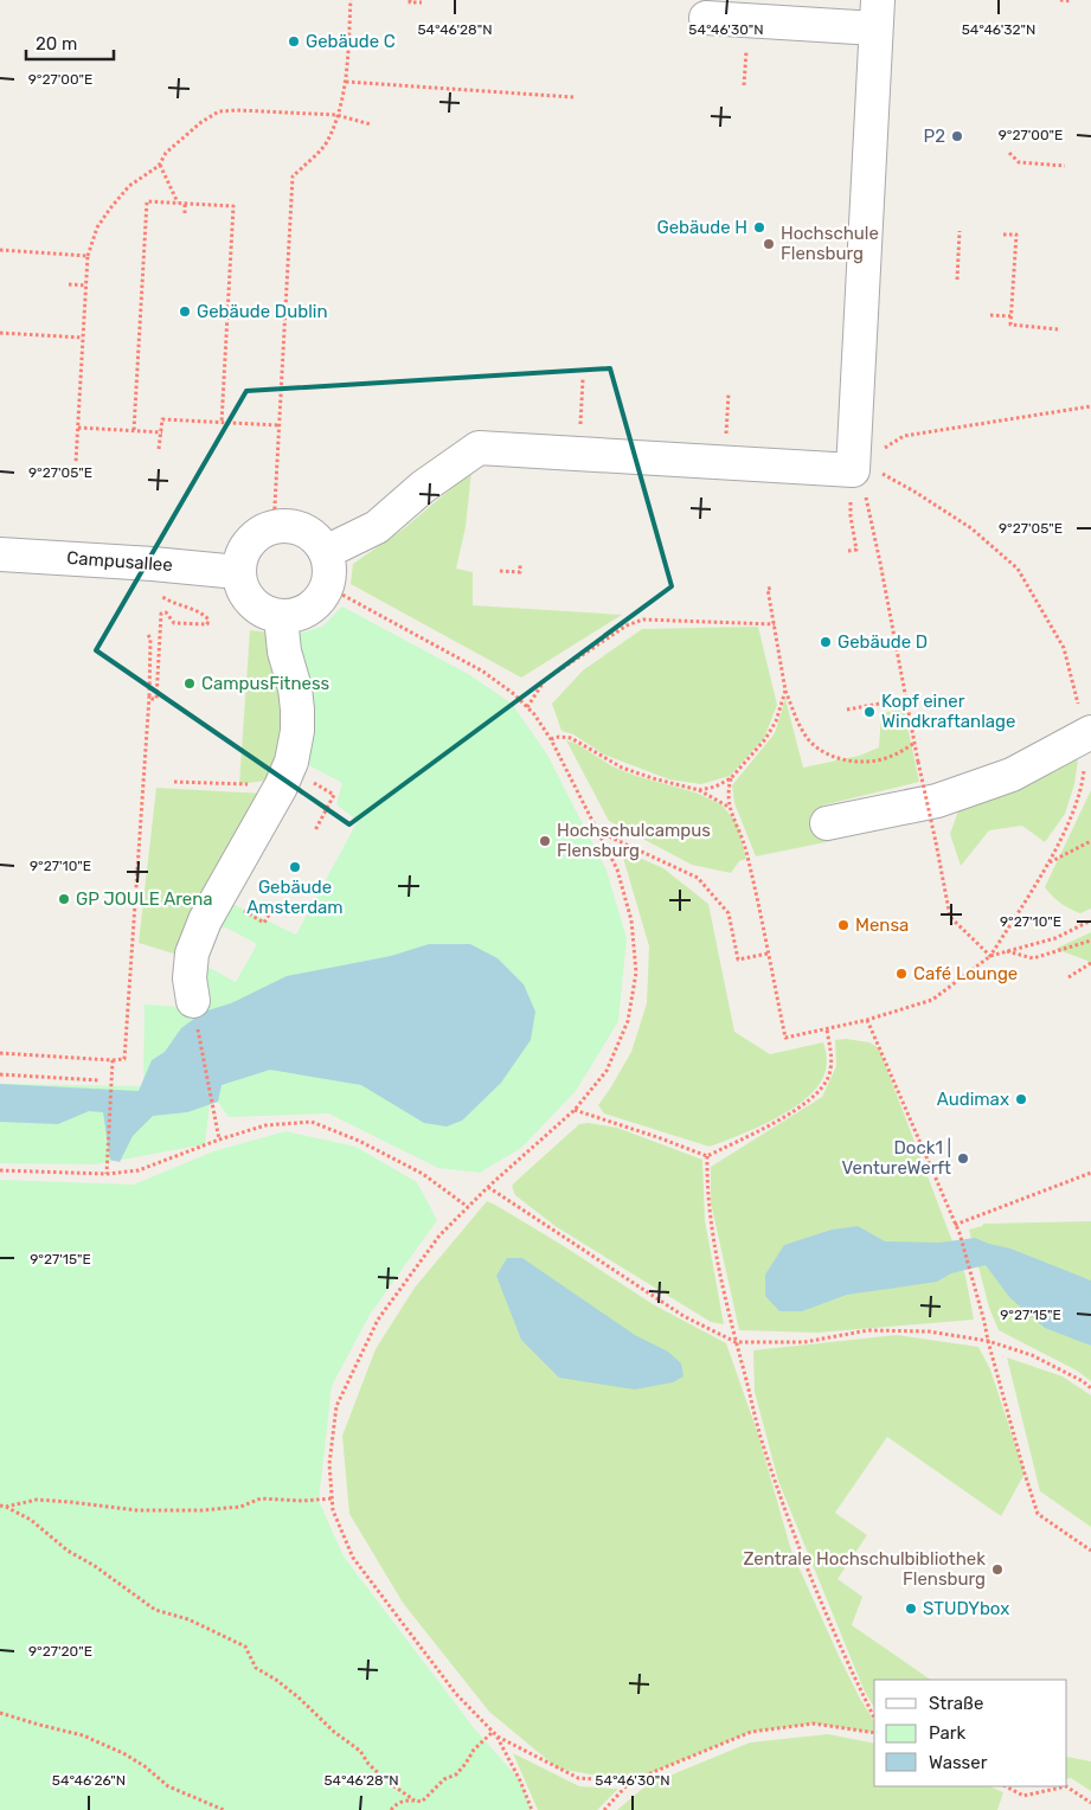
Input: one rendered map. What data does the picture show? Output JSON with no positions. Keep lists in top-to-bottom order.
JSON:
{
  "streets": {
    "street": ["Campusallee"]
  },
  "places": [
    "Gebäude C",
    "P2",
    "Gebäude H",
    "Hochschule Flensburg",
    "Gebäude Dublin",
    "Gebäude D",
    "CampusFitness",
    "Kopf einer Windkraftanlage",
    "Hochschulcampus Flensburg",
    "Gebäude Amsterdam",
    "GP JOULE Arena",
    "Mensa",
    "Café Lounge",
    "Audimax",
    "Dock1 | VentureWerft",
    "Zentrale Hochschulbibliothek Flensburg",
    "STUDYbox"
  ],
  "legend": ["Straße", "Park", "Wasser"],
  "scale_bar": "20 m",
  "coordinates": [
    "54°46'28\"N",
    "54°46'30\"N",
    "54°46'32\"N",
    "9°27'00\"E",
    "9°27'05\"E",
    "9°27'10\"E",
    "9°27'15\"E",
    "9°27'20\"E",
    "54°46'26\"N"
  ]
}
